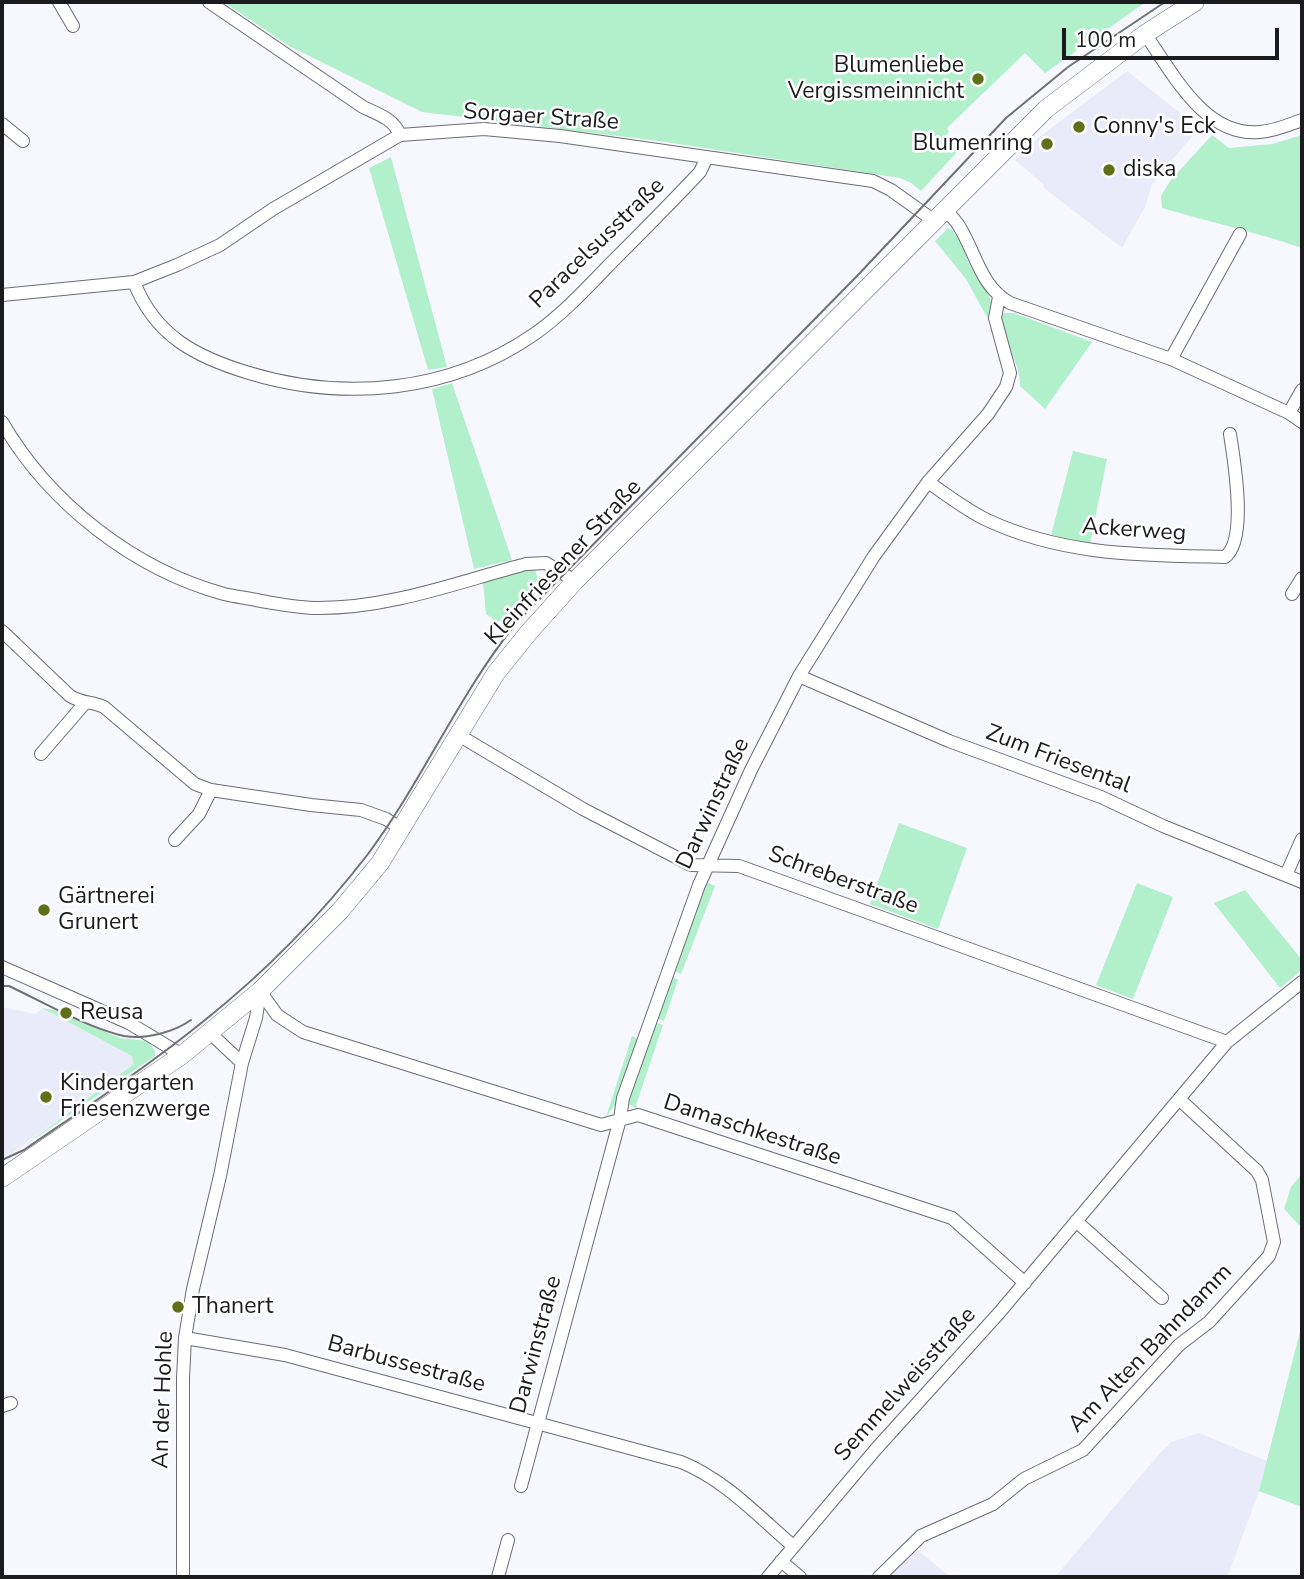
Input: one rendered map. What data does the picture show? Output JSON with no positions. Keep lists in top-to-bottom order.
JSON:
{
  "streets": {
    "street": [
      "Sorgaer Straße",
      "Paracelsusstraße",
      "Ackerweg",
      "Kleinfriesener Straße",
      "Zum Friesental",
      "Darwinstraße",
      "Schreberstraße",
      "Damaschkestraße",
      "Am Alten Bahndamm",
      "Barbussestraße",
      "Semmelweisstraße",
      "An der Hohle"
    ]
  },
  "crossings": [
    ["Sorgaer Straße", "Paracelsusstraße"],
    ["Sorgaer Straße", "Kleinfriesener Straße"],
    ["Ackerweg", "Darwinstraße"],
    ["Kleinfriesener Straße", "Schreberstraße"],
    ["Kleinfriesener Straße", "Damaschkestraße"],
    ["Kleinfriesener Straße", "An der Hohle"],
    ["Zum Friesental", "Darwinstraße"],
    ["Darwinstraße", "Schreberstraße"],
    ["Darwinstraße", "Damaschkestraße"],
    ["Darwinstraße", "Barbussestraße"],
    ["Schreberstraße", "Semmelweisstraße"],
    ["Damaschkestraße", "Semmelweisstraße"],
    ["Damaschkestraße", "An der Hohle"],
    ["Am Alten Bahndamm", "Semmelweisstraße"],
    ["Barbussestraße", "Semmelweisstraße"],
    ["Barbussestraße", "An der Hohle"]
  ],
  "places": [
    "Blumenliebe Vergissmeinnicht",
    "Conny's Eck",
    "Blumenring",
    "diska",
    "Gärtnerei Grunert",
    "Reusa",
    "Kindergarten Friesenzwerge",
    "Thanert"
  ],
  "scale_bar": "100 m"
}
